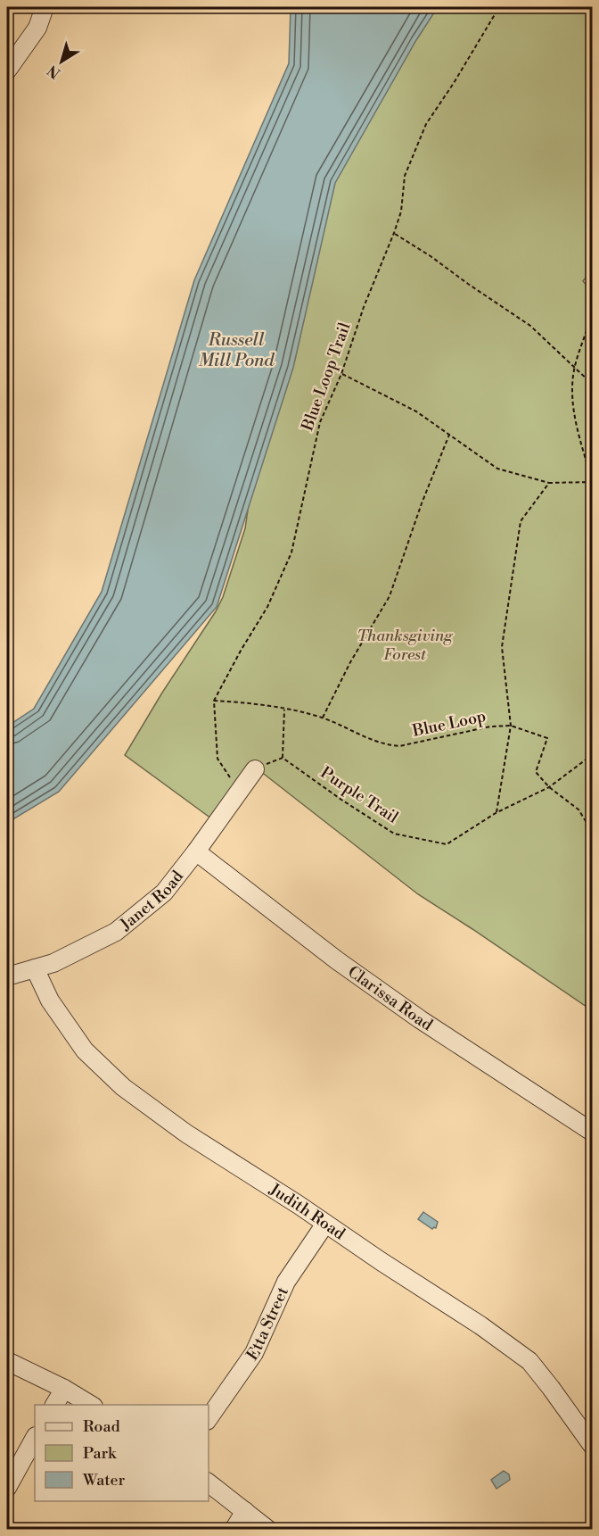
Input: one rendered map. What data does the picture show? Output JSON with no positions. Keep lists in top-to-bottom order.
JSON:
{
  "streets": {
    "street": [
      "Janet Road",
      "Clarissa Road",
      "Judith Road",
      "Etta Street"
    ],
    "path": ["Blue Loop Trail", "Blue Loop", "Purple Trail"]
  },
  "crossings": [
    ["Blue Loop Trail", "Blue Loop"],
    ["Blue Loop", "Purple Trail"],
    ["Janet Road", "Clarissa Road"],
    ["Janet Road", "Judith Road"],
    ["Judith Road", "Etta Street"]
  ],
  "water": ["Russell Mill Pond"],
  "parks": ["Thanksgiving Forest"],
  "legend": ["Road", "Park", "Water"],
  "north": "bottom left"
}
